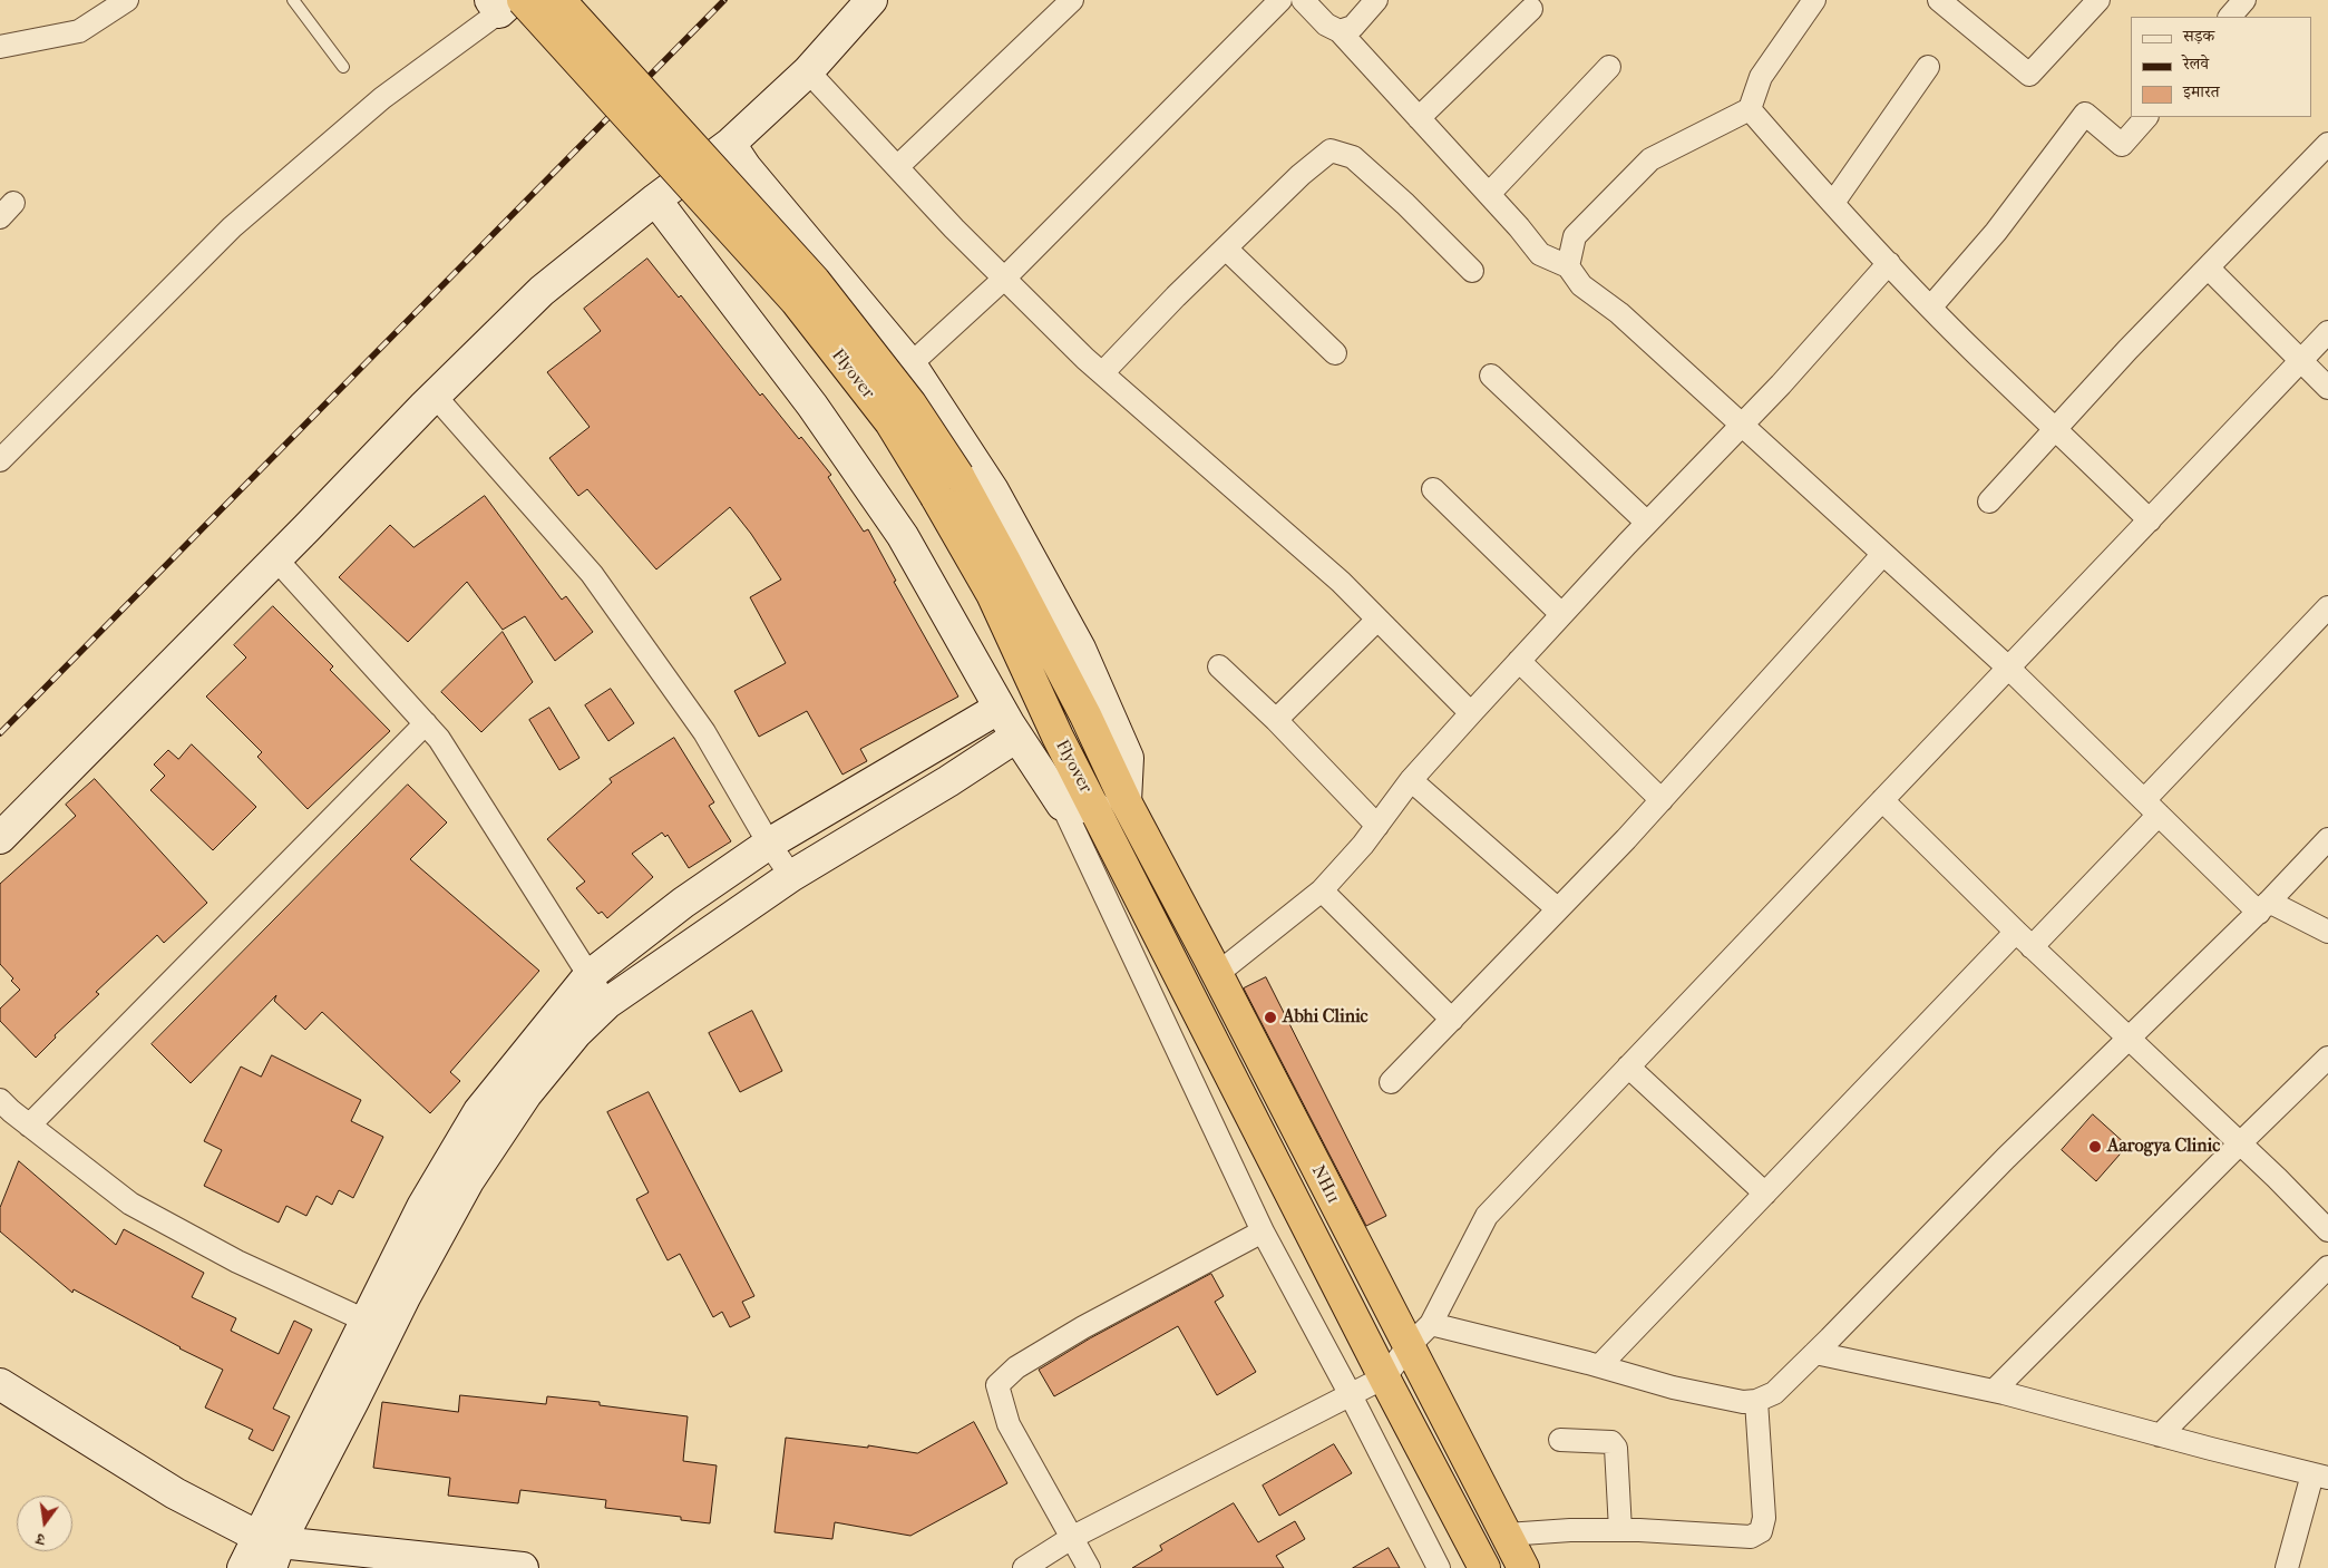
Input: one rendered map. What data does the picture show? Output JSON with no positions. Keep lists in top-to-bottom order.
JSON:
{
  "streets": {
    "highway": ["Flyover", "NH11"]
  },
  "crossings": [
    ["Flyover", "NH11"]
  ],
  "places": ["Abhi Clinic", "Aarogya Clinic"],
  "legend": ["सड़क", "रेलवे", "इमारत"],
  "north": "bottom"
}
